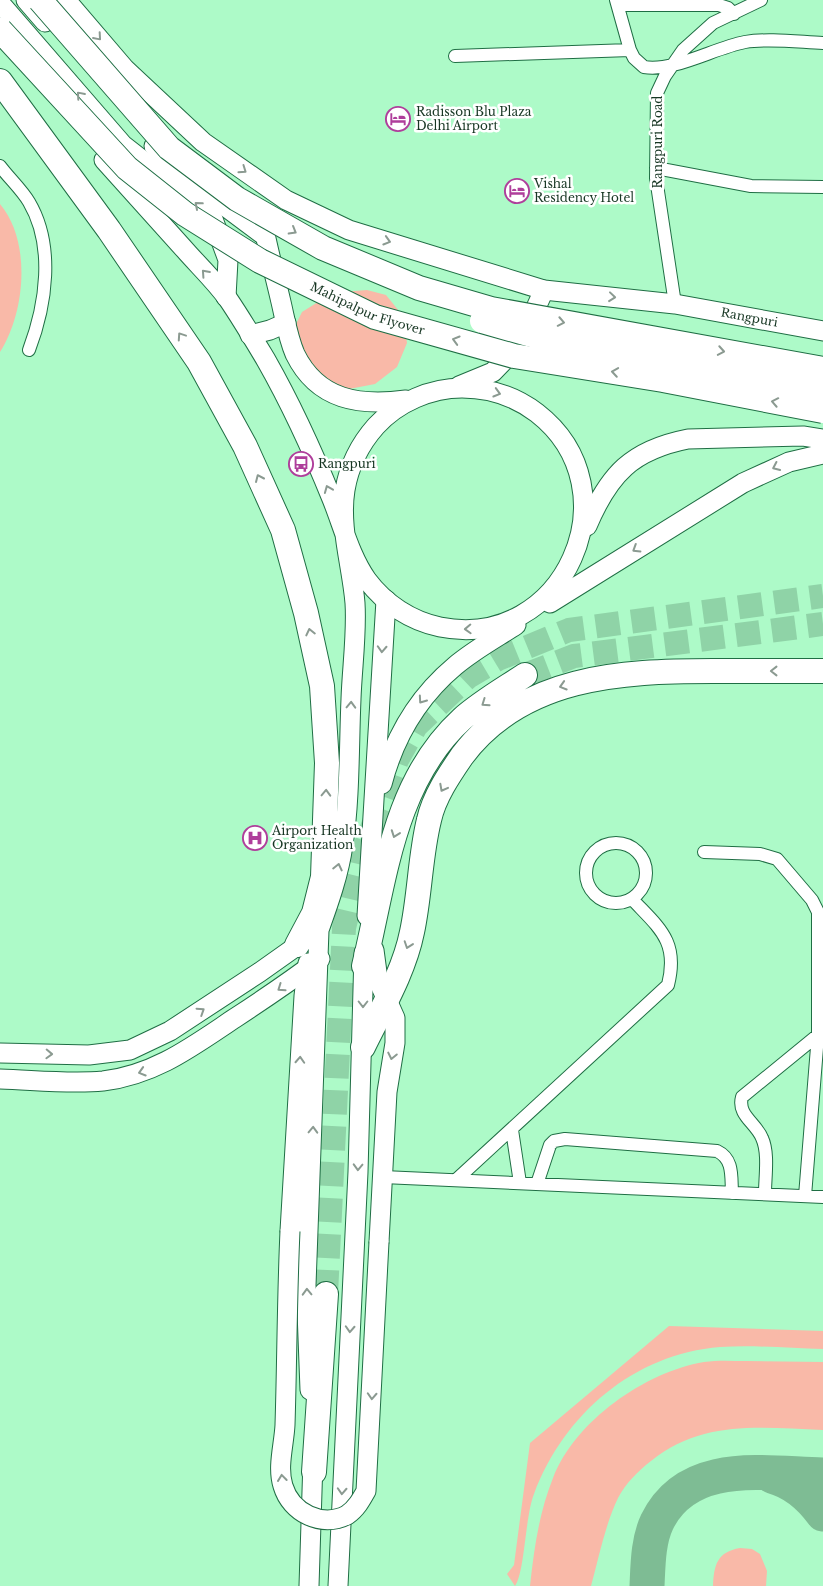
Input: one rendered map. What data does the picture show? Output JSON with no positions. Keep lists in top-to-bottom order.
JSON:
{
  "streets": {
    "highway": ["Mahipalpur Flyover"],
    "main road": ["Rangpuri"],
    "street": ["Rangpuri Road"]
  },
  "crossings": [
    ["Rangpuri Road", "Rangpuri"]
  ],
  "places": {
    "hotel": ["Radisson Blu Plaza Delhi Airport", "Vishal Residency Hotel"],
    "bus stop": ["Rangpuri"],
    "hospital": ["Airport Health Organization"]
  }
}
